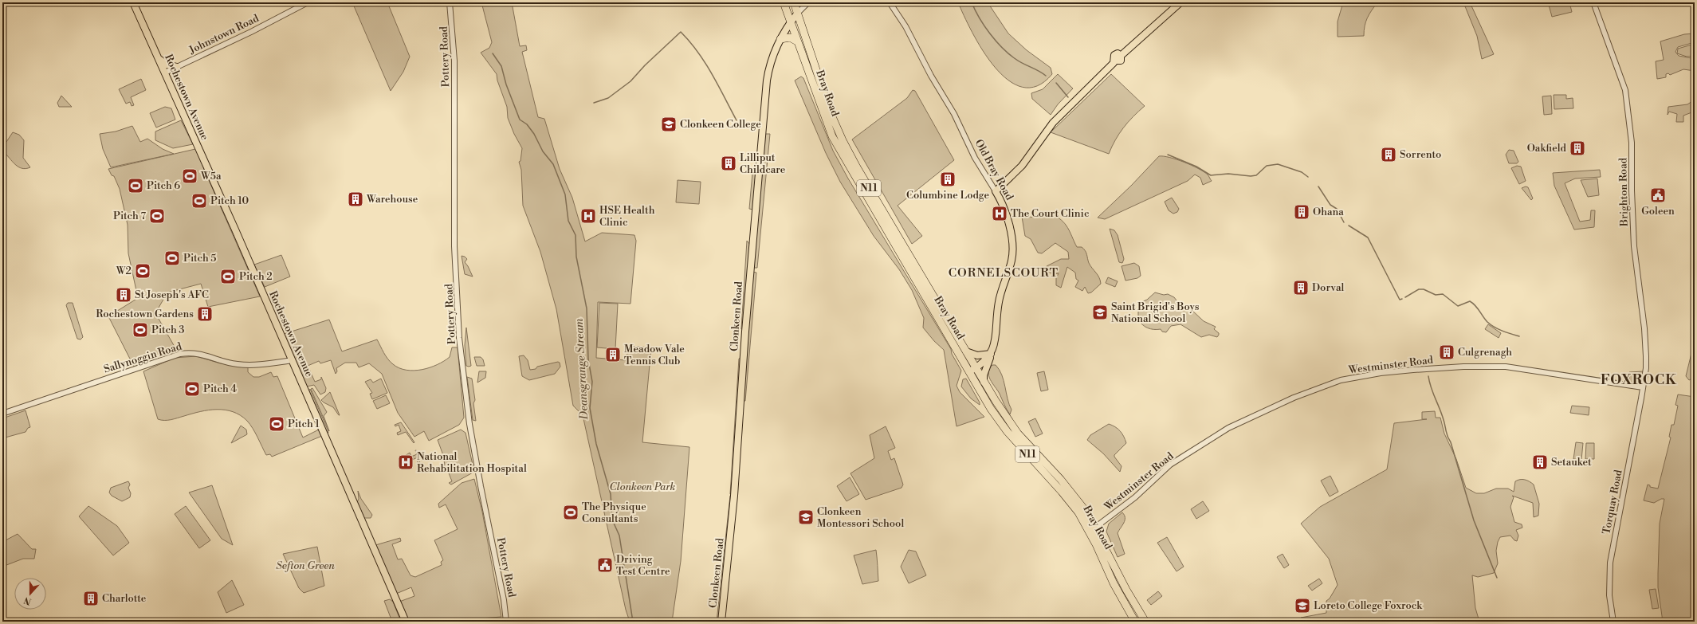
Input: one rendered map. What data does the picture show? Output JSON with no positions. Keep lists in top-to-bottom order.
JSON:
{
  "streets": {
    "highway": ["Bray Road", "N11"],
    "main road": ["Rochestown Avenue", "Old Bray Road", "Clonkeen Road"],
    "street": [
      "Johnstown Road",
      "Pottery Road",
      "Brighton Road",
      "Sallynoggin Road",
      "Westminster Road",
      "Torquay Road"
    ]
  },
  "crossings": [
    ["Johnstown Road", "Rochestown Avenue"],
    ["Bray Road", "Old Bray Road"],
    ["Bray Road", "N11"],
    ["Bray Road", "Clonkeen Road"],
    ["Bray Road", "Westminster Road"],
    ["Rochestown Avenue", "Sallynoggin Road"],
    ["N11", "Clonkeen Road"],
    ["Brighton Road", "Westminster Road"],
    ["Brighton Road", "Torquay Road"],
    ["Westminster Road", "Torquay Road"]
  ],
  "districts": ["CORNELSCOURT", "FOXROCK"],
  "water": ["Deansgrange Stream"],
  "parks": ["Clonkeen Park", "Sefton Green"],
  "places": {
    "school or university": [
      "Clonkeen College",
      "Saint Brigid's Boys National School",
      "Clonkeen Montessori School",
      "Loreto College Foxrock"
    ],
    "building": [
      "Oakfield",
      "Sorrento",
      "Lilliput Childcare",
      "Columbine Lodge",
      "Warehouse",
      "Ohana",
      "Dorval",
      "St Joseph's AFC",
      "Rochestown Gardens",
      "Culgrenagh",
      "Meadow Vale Tennis Club",
      "Setauket",
      "Charlotte"
    ],
    "sports": [
      "W5a",
      "Pitch 6",
      "Pitch 10",
      "Pitch 7",
      "Pitch 5",
      "W2",
      "Pitch 2",
      "Pitch 3",
      "Pitch 4",
      "Pitch 1",
      "The Physique Consultants"
    ],
    "public building": ["Goleen", "Driving Test Centre"],
    "hospital": ["The Court Clinic", "HSE Health Clinic", "National Rehabilitation Hospital"]
  },
  "north": "bottom"
}
